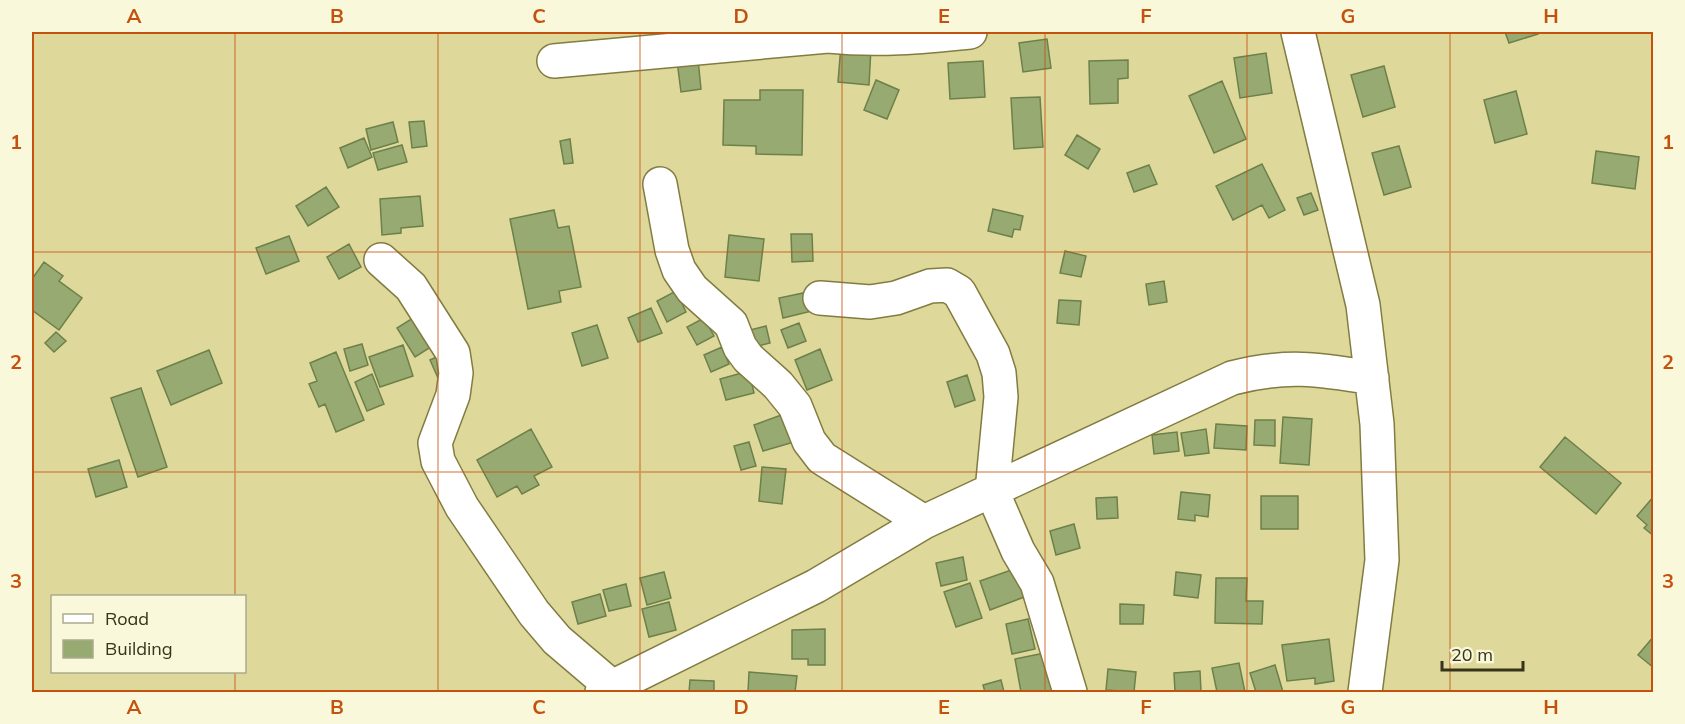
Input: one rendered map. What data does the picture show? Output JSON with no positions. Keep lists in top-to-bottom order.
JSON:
{
  "legend": ["Road", "Building"],
  "scale_bar": "20 m",
  "grid": {
    "columns": [
      "A",
      "B",
      "C",
      "D",
      "E",
      "F",
      "G",
      "H"
    ],
    "rows": ["1", "2", "3"]
  }
}
